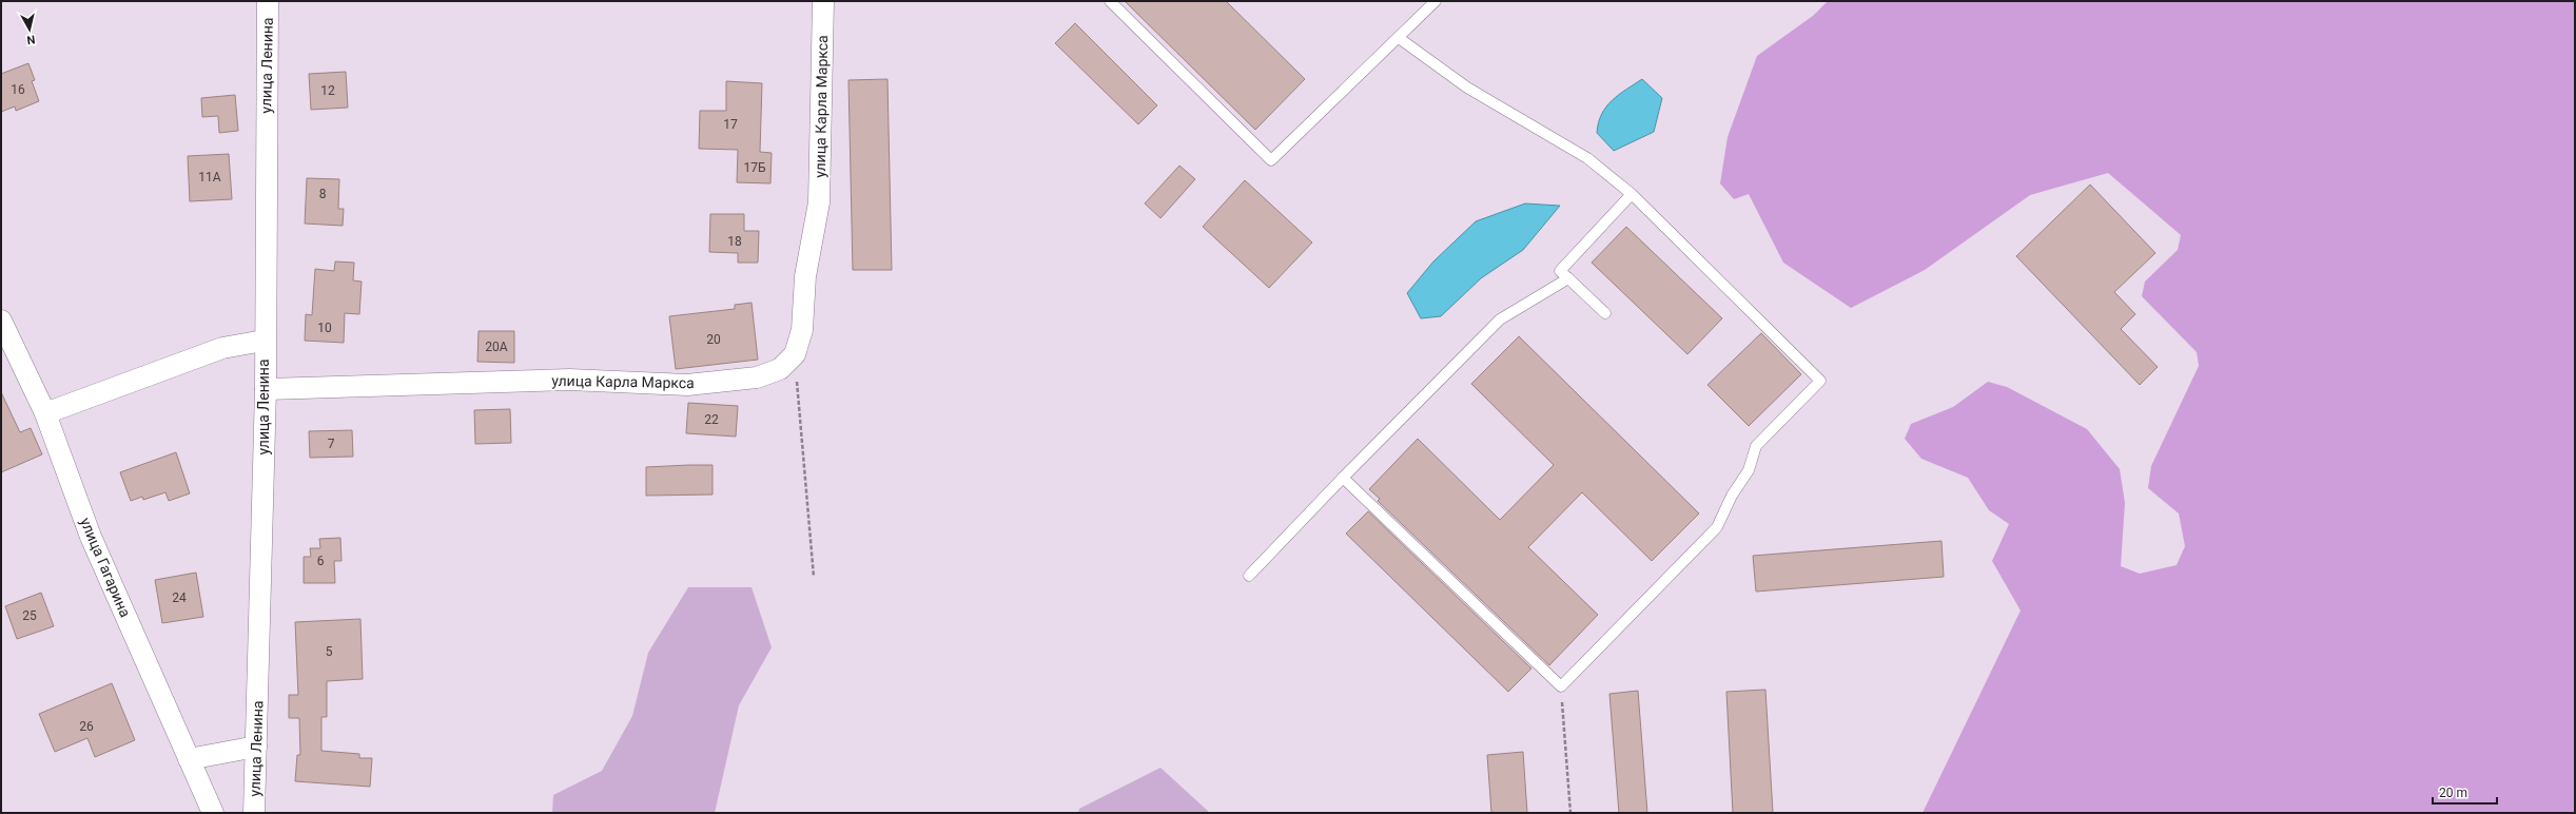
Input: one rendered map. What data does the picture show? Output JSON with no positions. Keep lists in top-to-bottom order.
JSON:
{
  "streets": {
    "street": ["улица Ленина", "улица Карла Маркса", "улица Гагарина"]
  },
  "crossings": [
    ["улица Ленина", "улица Карла Маркса"]
  ],
  "house_numbers": [
    "16",
    "12",
    "17",
    "17Б",
    "11А",
    "8",
    "18",
    "10",
    "20",
    "20А",
    "22",
    "7",
    "6",
    "24",
    "25",
    "5",
    "26"
  ],
  "scale_bar": "20 m",
  "north": "bottom"
}
